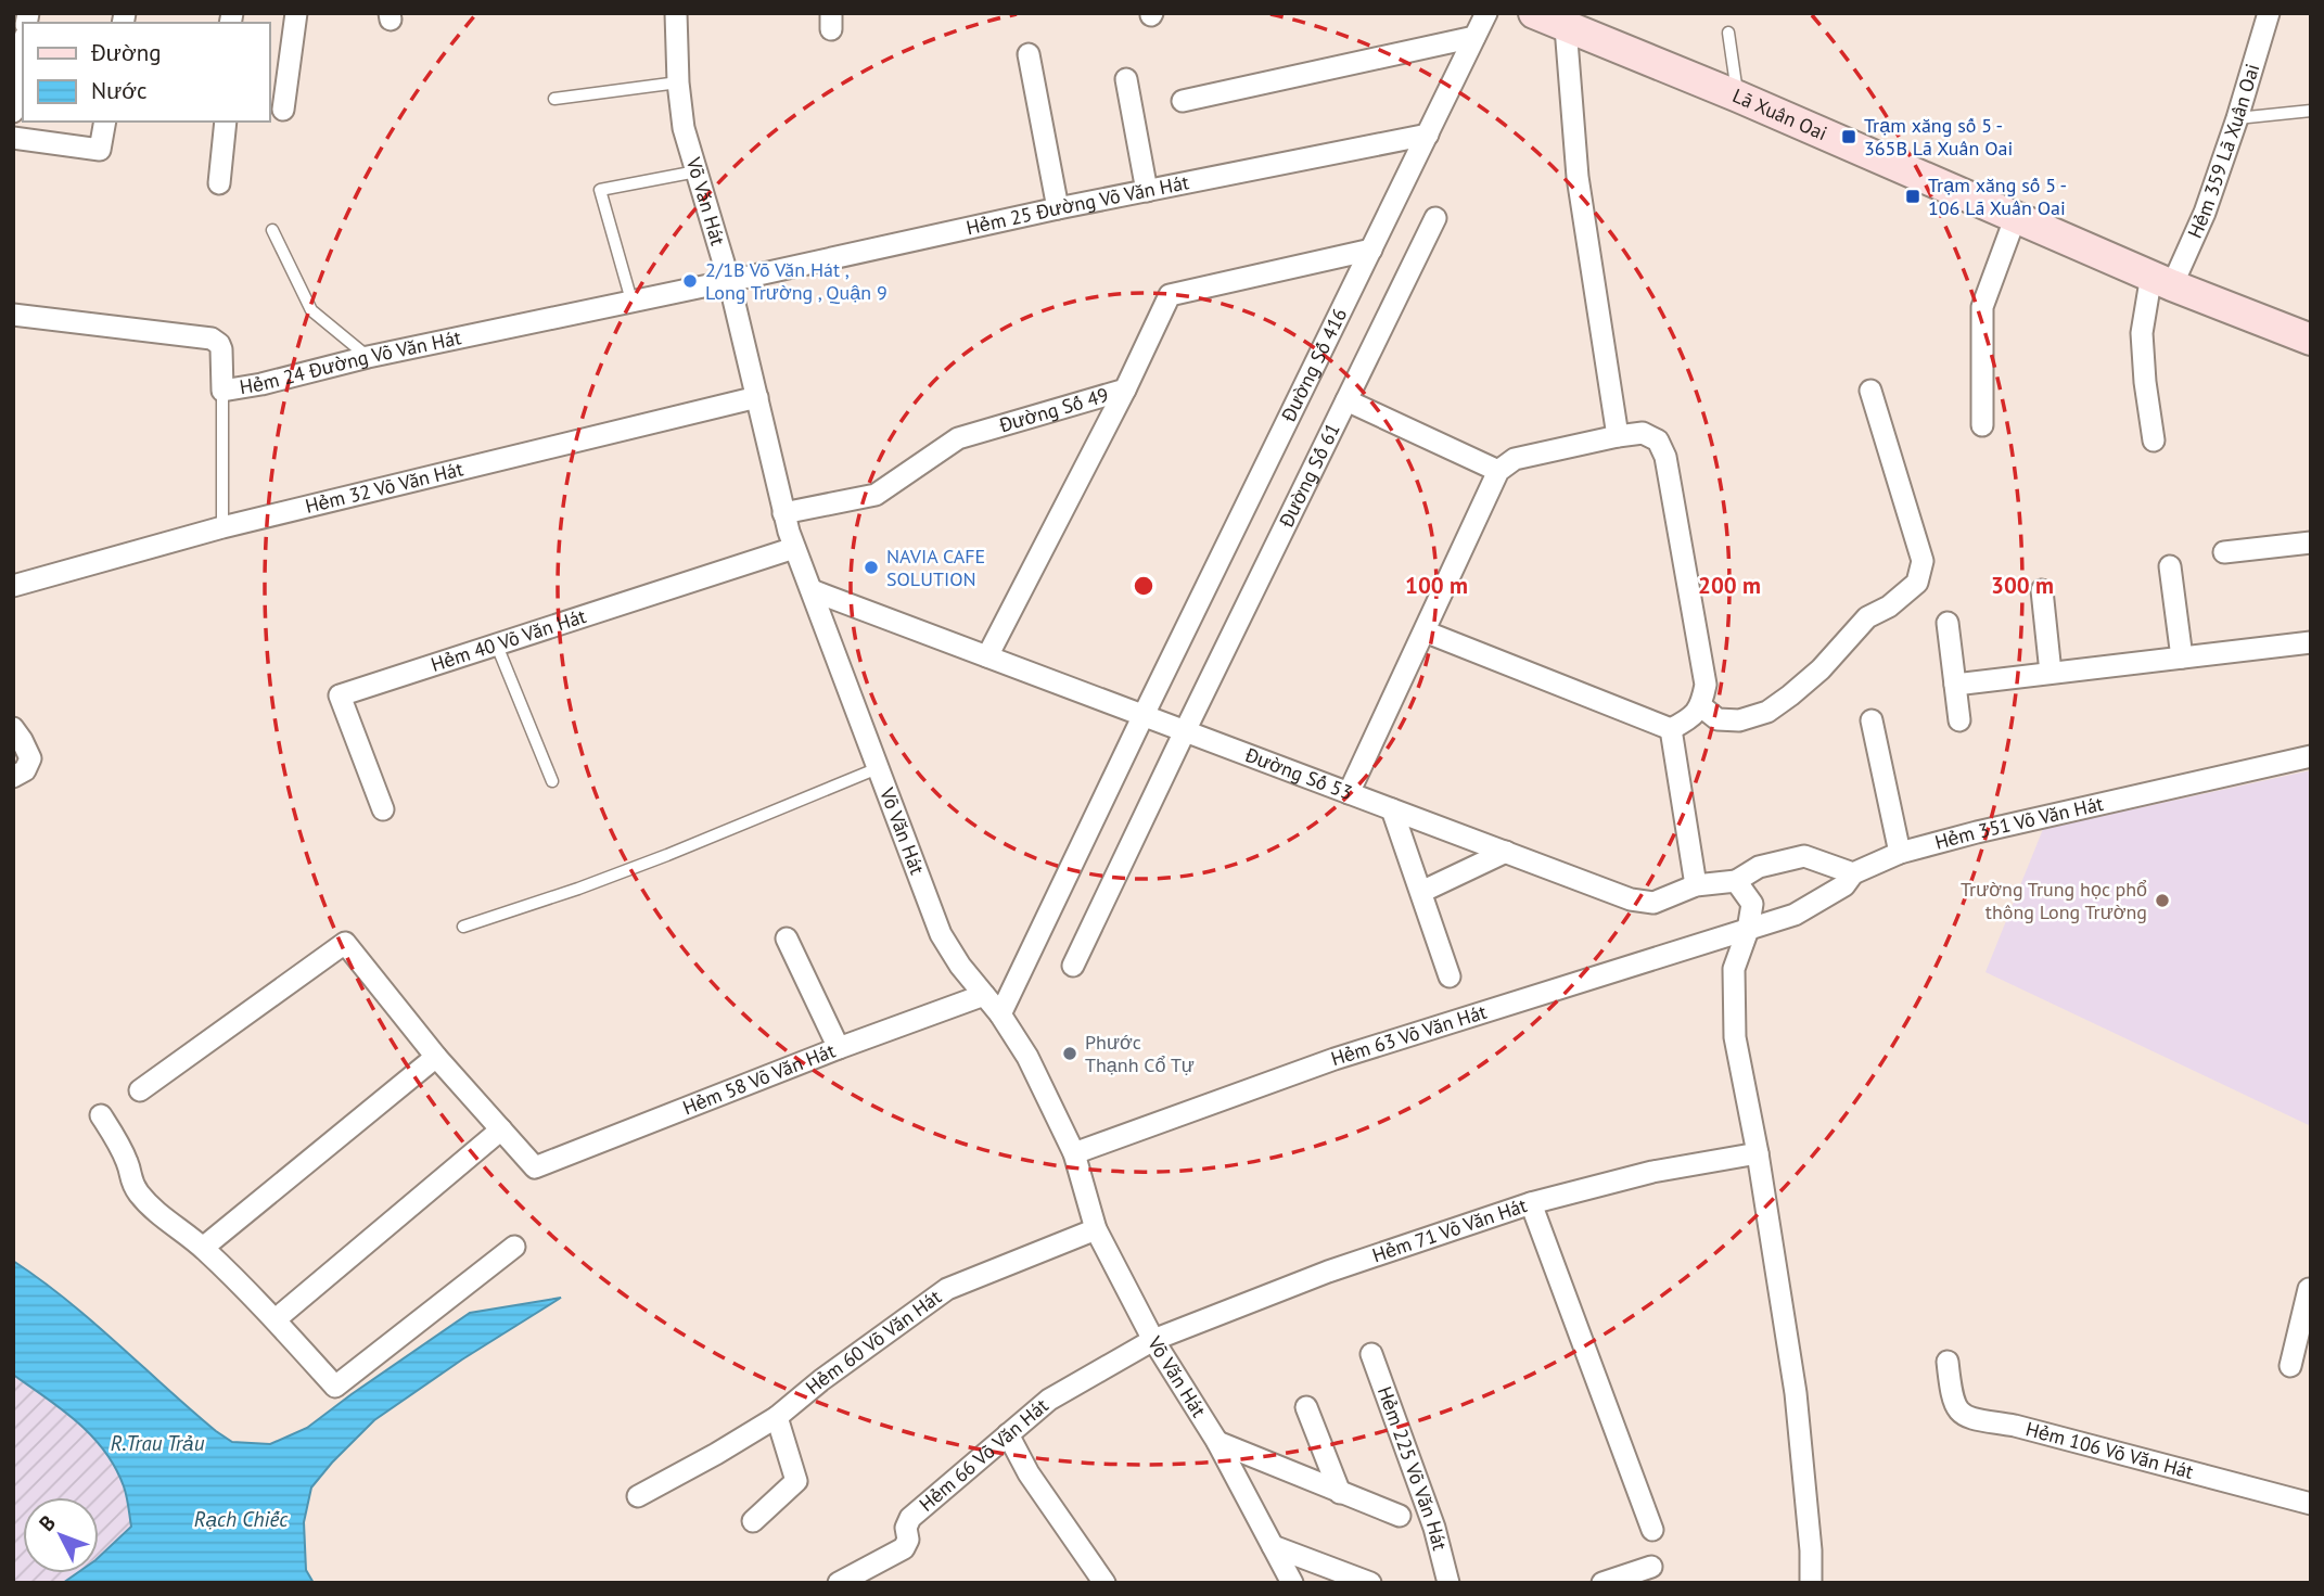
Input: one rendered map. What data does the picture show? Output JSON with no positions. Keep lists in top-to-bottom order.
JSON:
{
  "streets": {
    "main road": ["Lã Xuân Oai"],
    "street": [
      "Hẻm 359 Lã Xuân Oai",
      "Võ Văn Hát",
      "Hẻm 25 Đường Võ Văn Hát",
      "Hẻm 24 Đường Võ Văn Hát",
      "Đường Số 416",
      "Đường Số 49",
      "Đường Số 61",
      "Hẻm 32 Võ Văn Hát",
      "Hẻm 40 Võ Văn Hát",
      "Đường Số 53",
      "Hẻm 351 Võ Văn Hát",
      "Hẻm 63 Võ Văn Hát",
      "Hẻm 58 Võ Văn Hát",
      "Hẻm 71 Võ Văn Hát",
      "Hẻm 60 Võ Văn Hát",
      "Hẻm 106 Võ Văn Hát",
      "Hẻm 66 Võ Văn Hát",
      "Hẻm 225 Võ Văn Hát"
    ]
  },
  "crossings": [
    ["Lã Xuân Oai", "Hẻm 359 Lã Xuân Oai"],
    ["Võ Văn Hát", "Hẻm 25 Đường Võ Văn Hát"],
    ["Võ Văn Hát", "Hẻm 24 Đường Võ Văn Hát"],
    ["Võ Văn Hát", "Đường Số 416"],
    ["Võ Văn Hát", "Đường Số 49"],
    ["Võ Văn Hát", "Hẻm 32 Võ Văn Hát"],
    ["Võ Văn Hát", "Hẻm 40 Võ Văn Hát"],
    ["Võ Văn Hát", "Đường Số 53"],
    ["Võ Văn Hát", "Hẻm 63 Võ Văn Hát"],
    ["Võ Văn Hát", "Hẻm 58 Võ Văn Hát"],
    ["Võ Văn Hát", "Hẻm 71 Võ Văn Hát"],
    ["Võ Văn Hát", "Hẻm 60 Võ Văn Hát"],
    ["Võ Văn Hát", "Hẻm 66 Võ Văn Hát"],
    ["Hẻm 25 Đường Võ Văn Hát", "Hẻm 24 Đường Võ Văn Hát"],
    ["Hẻm 25 Đường Võ Văn Hát", "Đường Số 416"],
    ["Đường Số 416", "Đường Số 49"],
    ["Đường Số 416", "Đường Số 53"],
    ["Đường Số 61", "Đường Số 53"],
    ["Hẻm 351 Võ Văn Hát", "Hẻm 63 Võ Văn Hát"],
    ["Hẻm 71 Võ Văn Hát", "Hẻm 66 Võ Văn Hát"]
  ],
  "water": ["R.Trau Trảu", "Rạch Chiếc"],
  "places": {
    "transit": ["Trạm xăng số 5 - 365B Lã Xuân Oai", "Trạm xăng số 5 - 106 Lã Xuân Oai"],
    "other": [
      "2/1B Võ Văn Hát , Long Trường , Quận 9",
      "NAVIA CAFE SOLUTION",
      "Trường Trung học phổ thông Long Trường",
      "Phước Thạnh Cổ Tự"
    ]
  },
  "legend": ["Đường", "Nước"],
  "north": "top left",
  "rings": ["100 m", "200 m", "300 m"]
}
